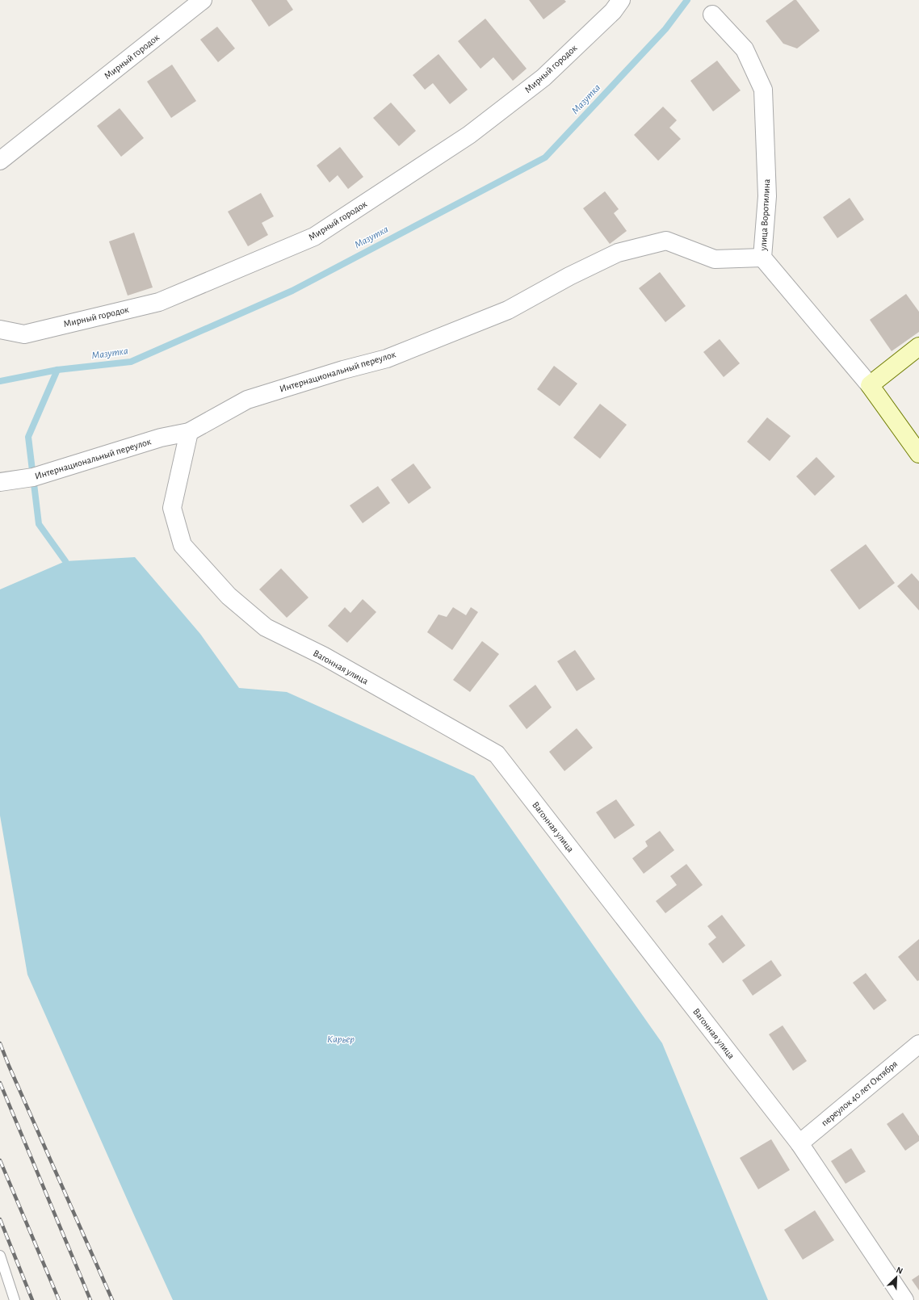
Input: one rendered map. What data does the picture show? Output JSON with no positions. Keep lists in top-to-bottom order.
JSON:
{
  "streets": {
    "street": [
      "Мирный городок",
      "улица Воротилина",
      "Интернациональный переулок",
      "Вагонная улица",
      "переулок 40 лет Октября"
    ]
  },
  "crossings": [
    ["улица Воротилина", "Интернациональный переулок"],
    ["Интернациональный переулок", "Вагонная улица"],
    ["Вагонная улица", "переулок 40 лет Октября"]
  ],
  "water": ["Мазутка", "Карьер"],
  "north": "top right"
}
